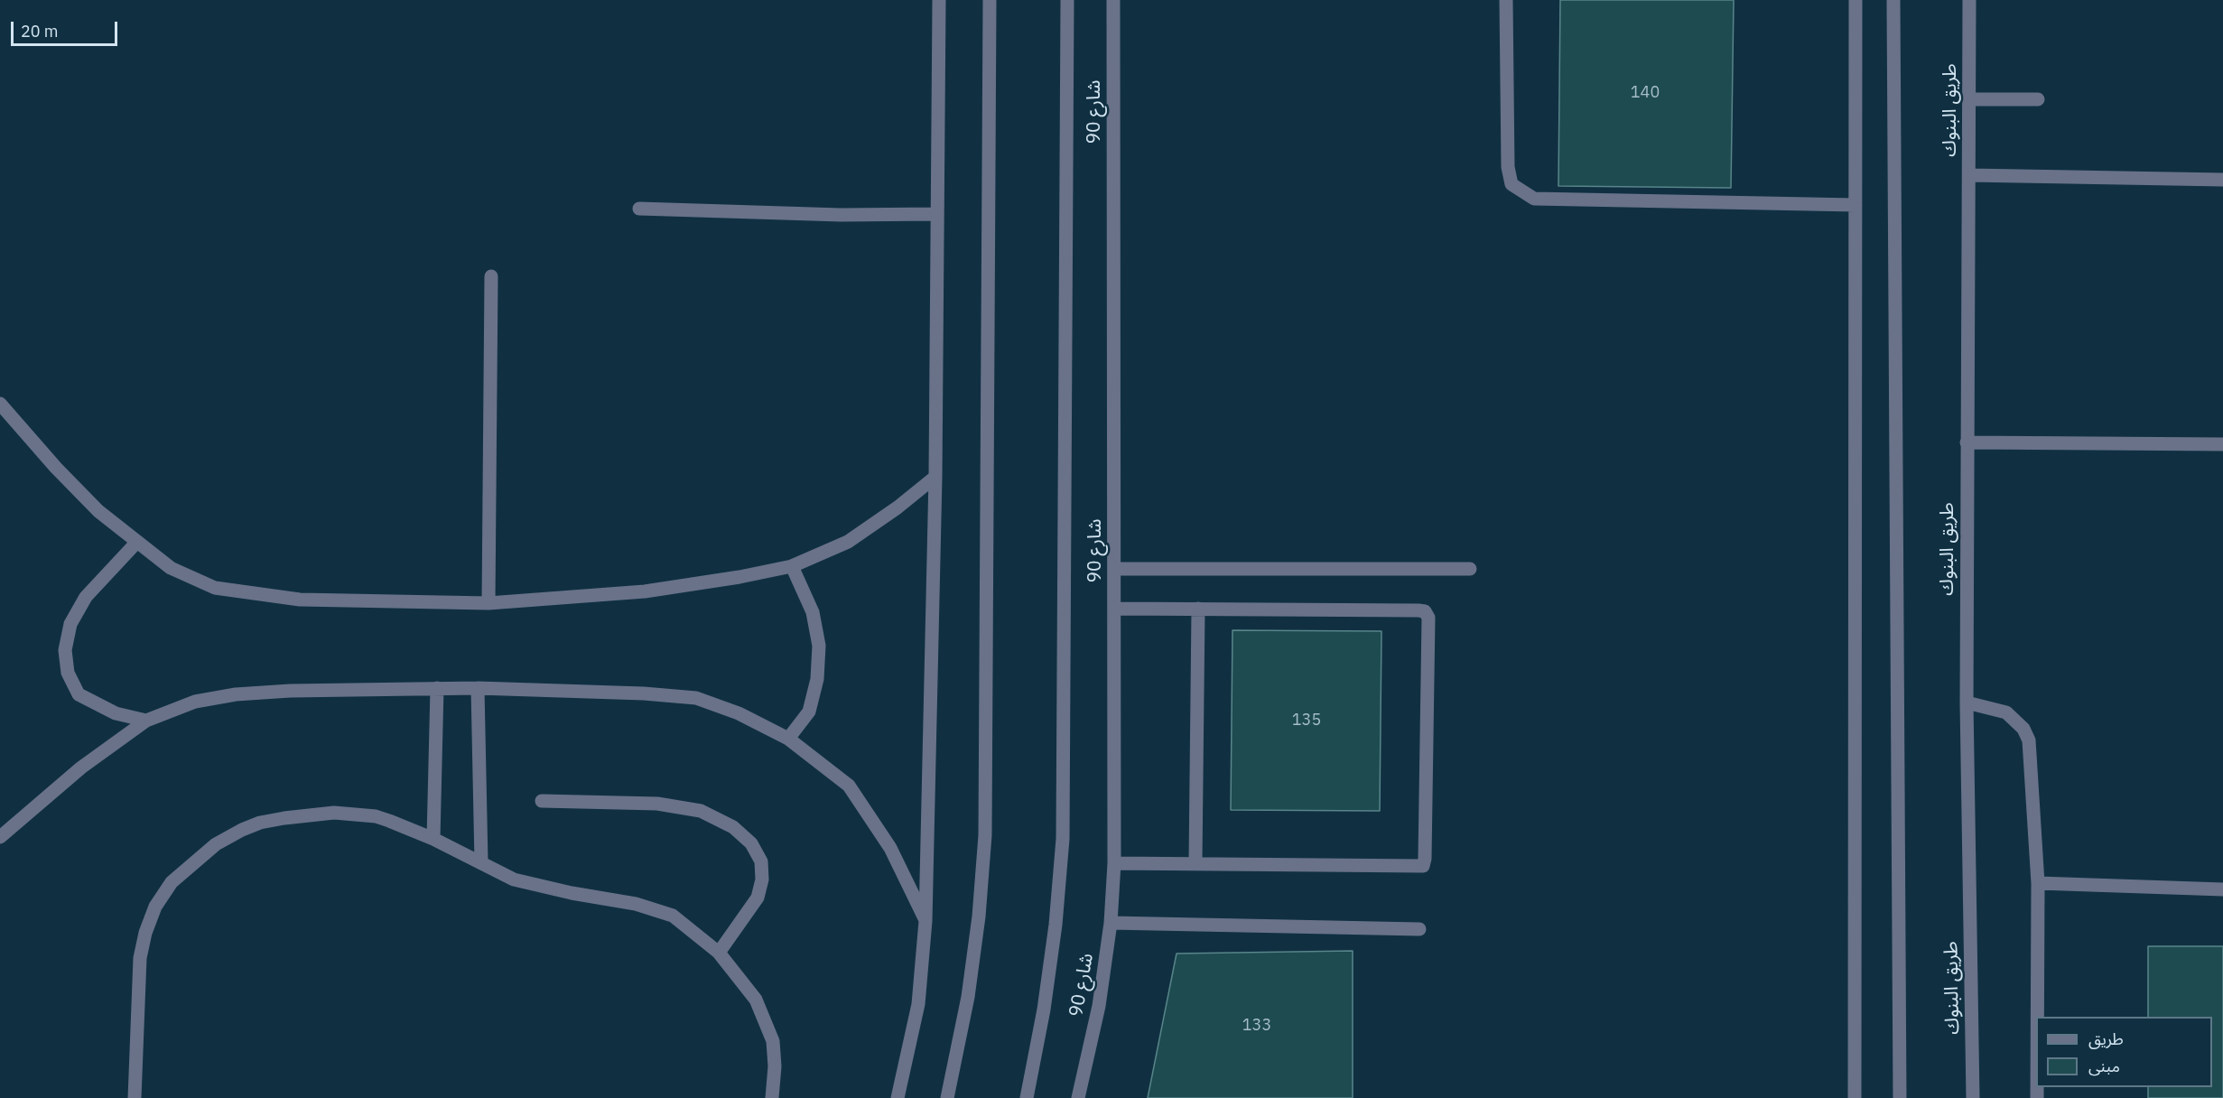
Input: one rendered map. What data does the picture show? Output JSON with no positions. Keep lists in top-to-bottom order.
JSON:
{
  "streets": {
    "street": ["طريق البنوك", "شارع 90"]
  },
  "house_numbers": ["140", "135", "133"],
  "legend": ["طريق", "مبنى"],
  "scale_bar": "20 m"
}
